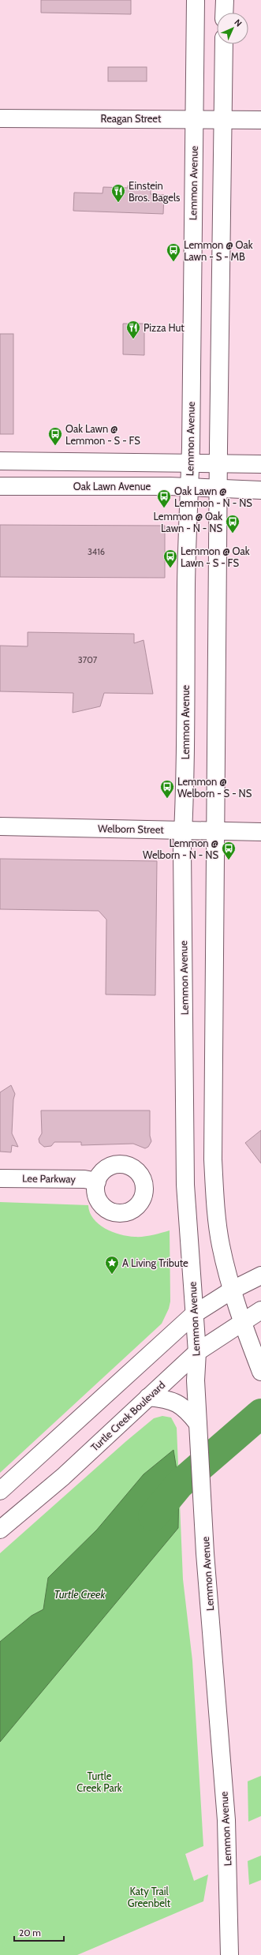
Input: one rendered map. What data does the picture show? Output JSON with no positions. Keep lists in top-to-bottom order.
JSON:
{
  "streets": {
    "main road": [
      "Reagan Street",
      "Lemmon Avenue",
      "Oak Lawn Avenue",
      "Welborn Street",
      "Lee Parkway",
      "Turtle Creek Boulevard"
    ]
  },
  "crossings": [
    ["Reagan Street", "Lemmon Avenue"],
    ["Lemmon Avenue", "Oak Lawn Avenue"],
    ["Lemmon Avenue", "Welborn Street"],
    ["Lemmon Avenue", "Turtle Creek Boulevard"]
  ],
  "water": ["Turtle Creek"],
  "parks": ["Turtle Creek Park", "Katy Trail Greenbelt"],
  "places": {
    "restaurant": ["Einstein Bros. Bagels", "Pizza Hut"],
    "bus stop": [
      "Lemmon @ Oak Lawn - S - MB",
      "Oak Lawn @ Lemmon - S - FS",
      "Oak Lawn @ Lemmon - N - NS",
      "Lemmon @ Oak Lawn - N - NS",
      "Lemmon @ Oak Lawn - S - FS",
      "Lemmon @ Welborn - S - NS",
      "Lemmon @ Welborn - N - NS"
    ],
    "place": ["A Living Tribute"]
  },
  "house_numbers": ["3416", "3707"],
  "scale_bar": "20 m",
  "north": "top right"
}
